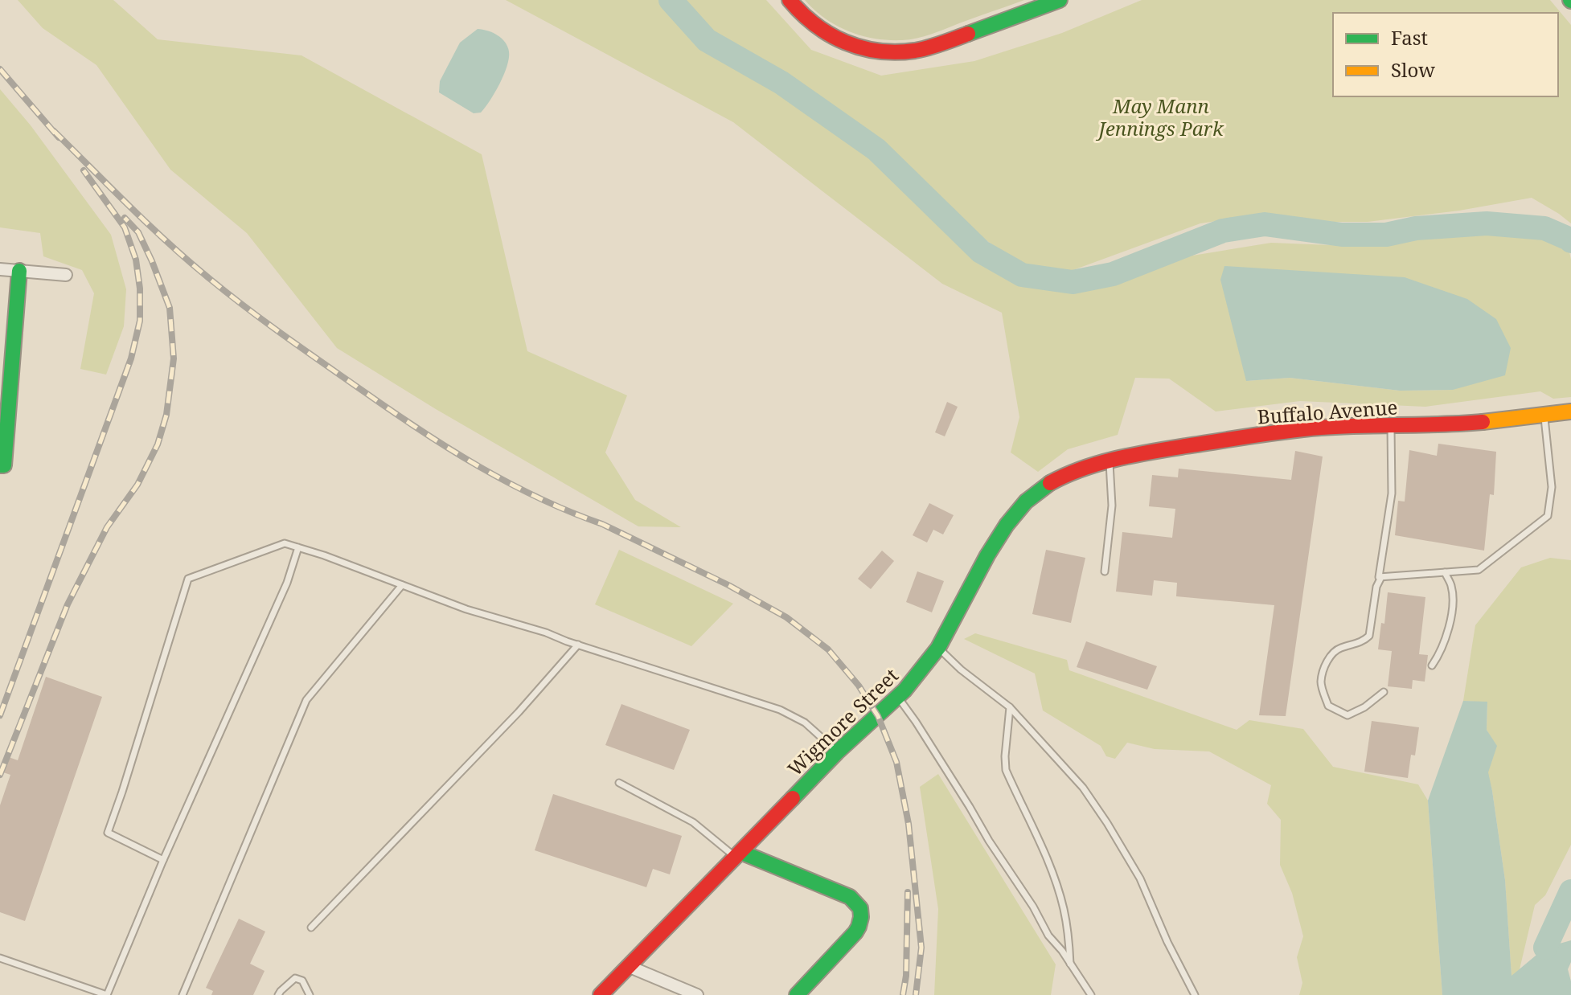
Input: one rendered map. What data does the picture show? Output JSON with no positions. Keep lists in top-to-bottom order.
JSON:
{
  "streets": {
    "street": ["Buffalo Avenue", "Wigmore Street"]
  },
  "crossings": [
    ["Buffalo Avenue", "Wigmore Street"]
  ],
  "parks": ["May Mann Jennings Park"],
  "legend": ["Fast", "Slow"]
}
